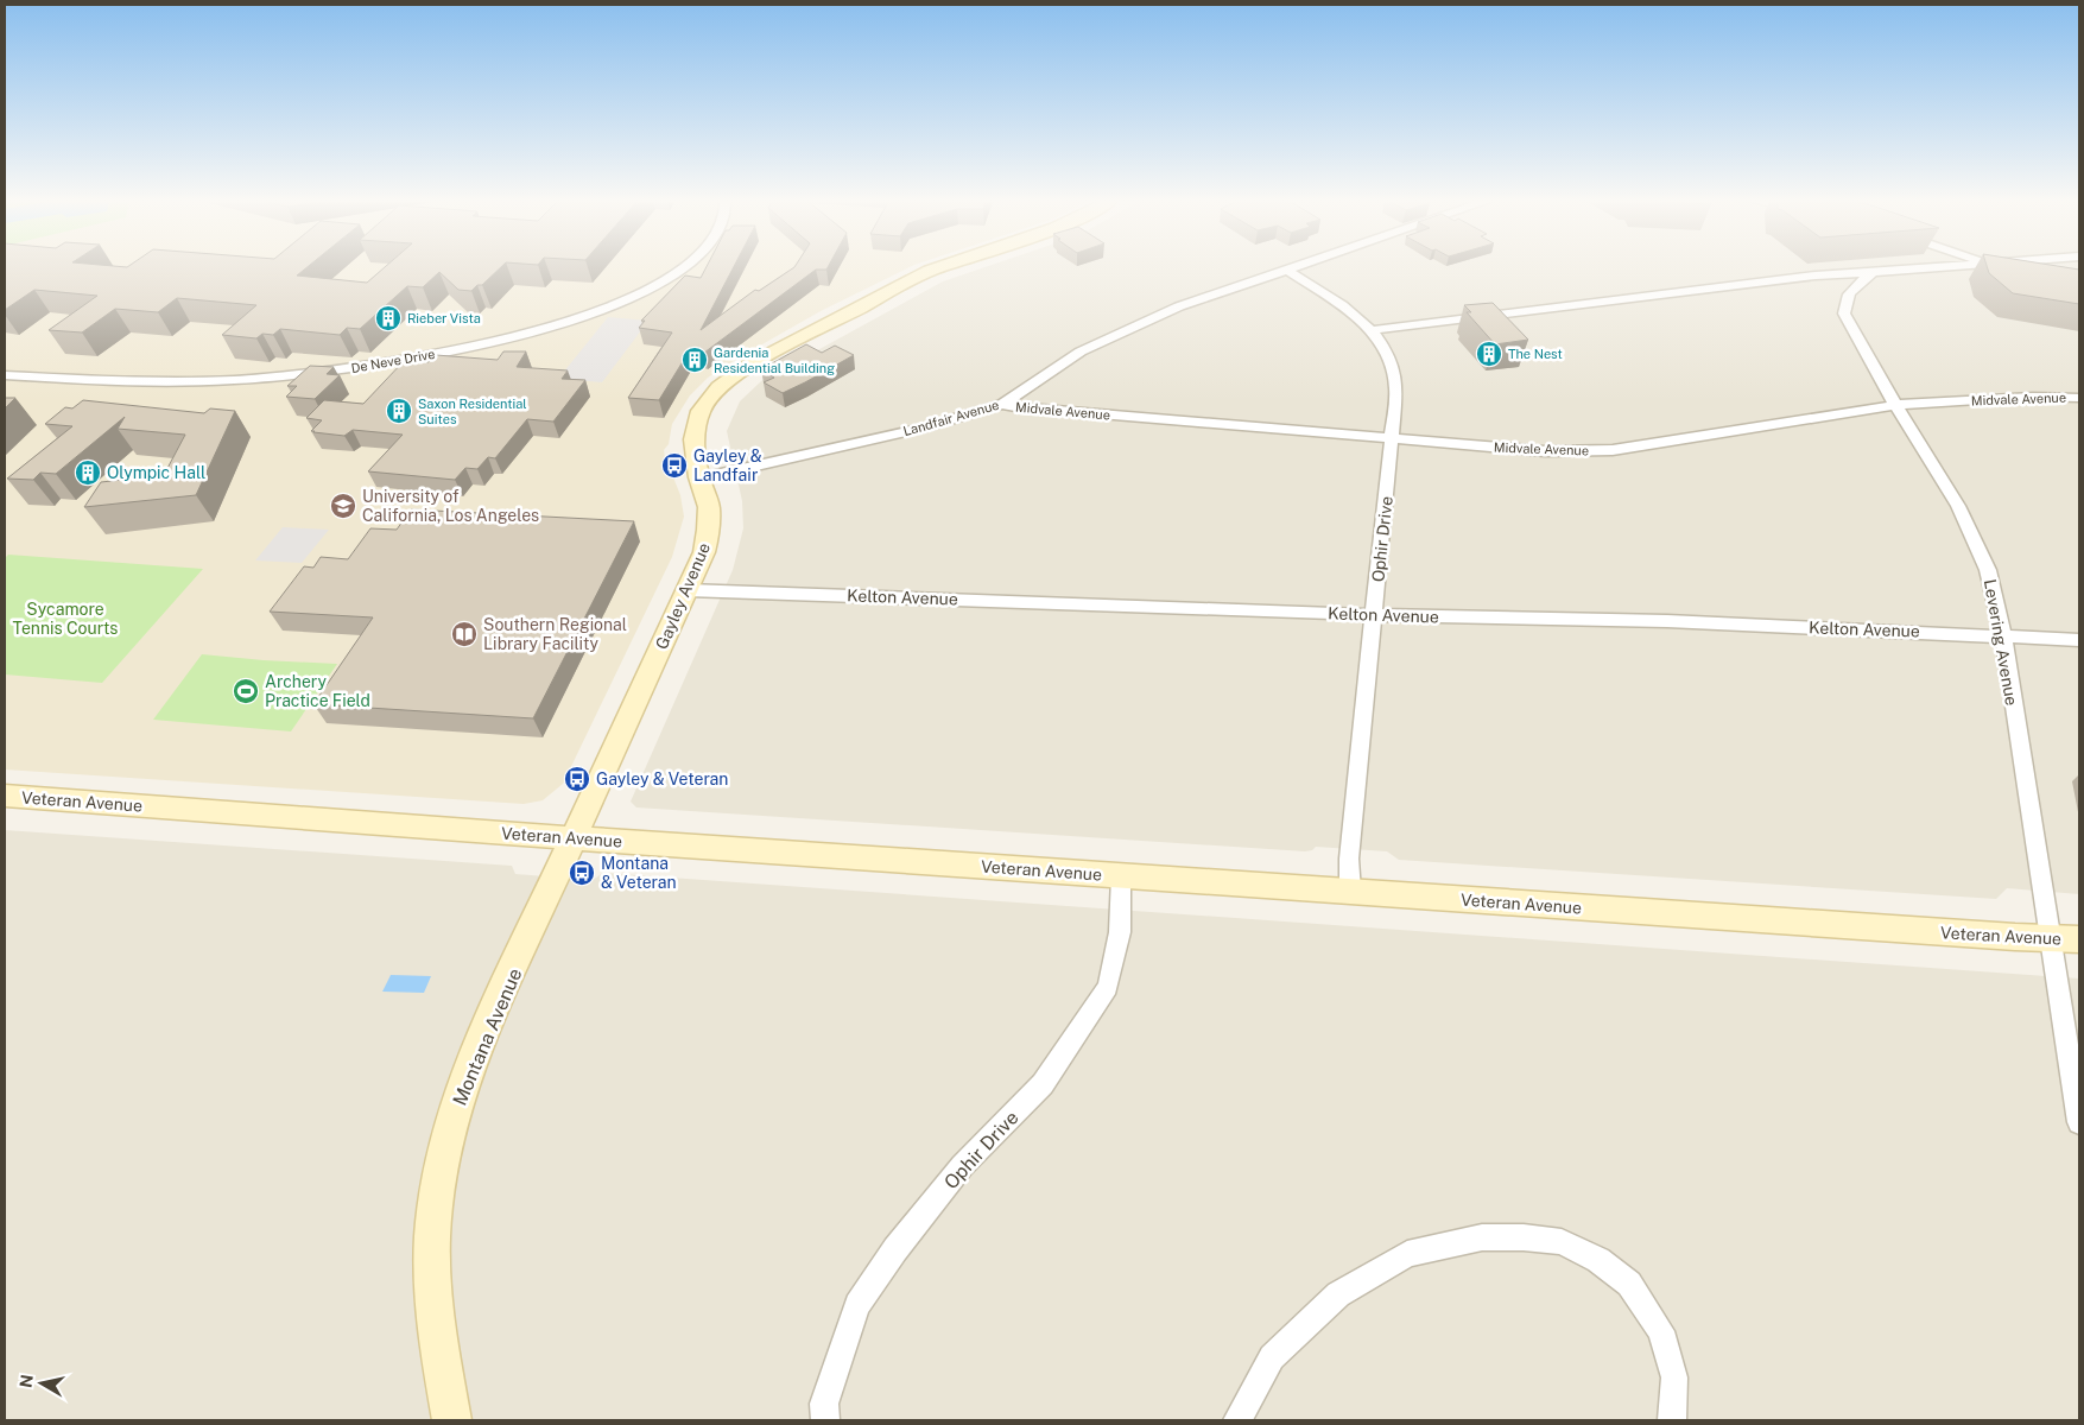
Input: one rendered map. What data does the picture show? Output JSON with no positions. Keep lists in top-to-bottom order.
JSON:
{
  "streets": {
    "street": [
      "De Neve Drive",
      "Midvale Avenue",
      "Landfair Avenue",
      "Ophir Drive",
      "Gayley Avenue",
      "Kelton Avenue",
      "Levering Avenue",
      "Veteran Avenue",
      "Montana Avenue"
    ]
  },
  "crossings": [
    ["Midvale Avenue", "Landfair Avenue"],
    ["Midvale Avenue", "Ophir Drive"],
    ["Midvale Avenue", "Levering Avenue"],
    ["Landfair Avenue", "Ophir Drive"],
    ["Landfair Avenue", "Gayley Avenue"],
    ["Ophir Drive", "Kelton Avenue"],
    ["Ophir Drive", "Veteran Avenue"],
    ["Gayley Avenue", "Kelton Avenue"],
    ["Gayley Avenue", "Veteran Avenue"],
    ["Gayley Avenue", "Montana Avenue"],
    ["Kelton Avenue", "Levering Avenue"],
    ["Levering Avenue", "Veteran Avenue"],
    ["Veteran Avenue", "Montana Avenue"]
  ],
  "parks": ["Sycamore Tennis Courts"],
  "places": {
    "building": [
      "Rieber Vista",
      "The Nest",
      "Gardenia Residential Building",
      "Saxon Residential Suites",
      "Olympic Hall"
    ],
    "bus stop": ["Gayley & Landfair", "Gayley & Veteran", "Montana & Veteran"],
    "school or university": ["University of California, Los Angeles"],
    "library": ["Southern Regional Library Facility"],
    "sports": ["Archery Practice Field"]
  },
  "north": "left"
}
